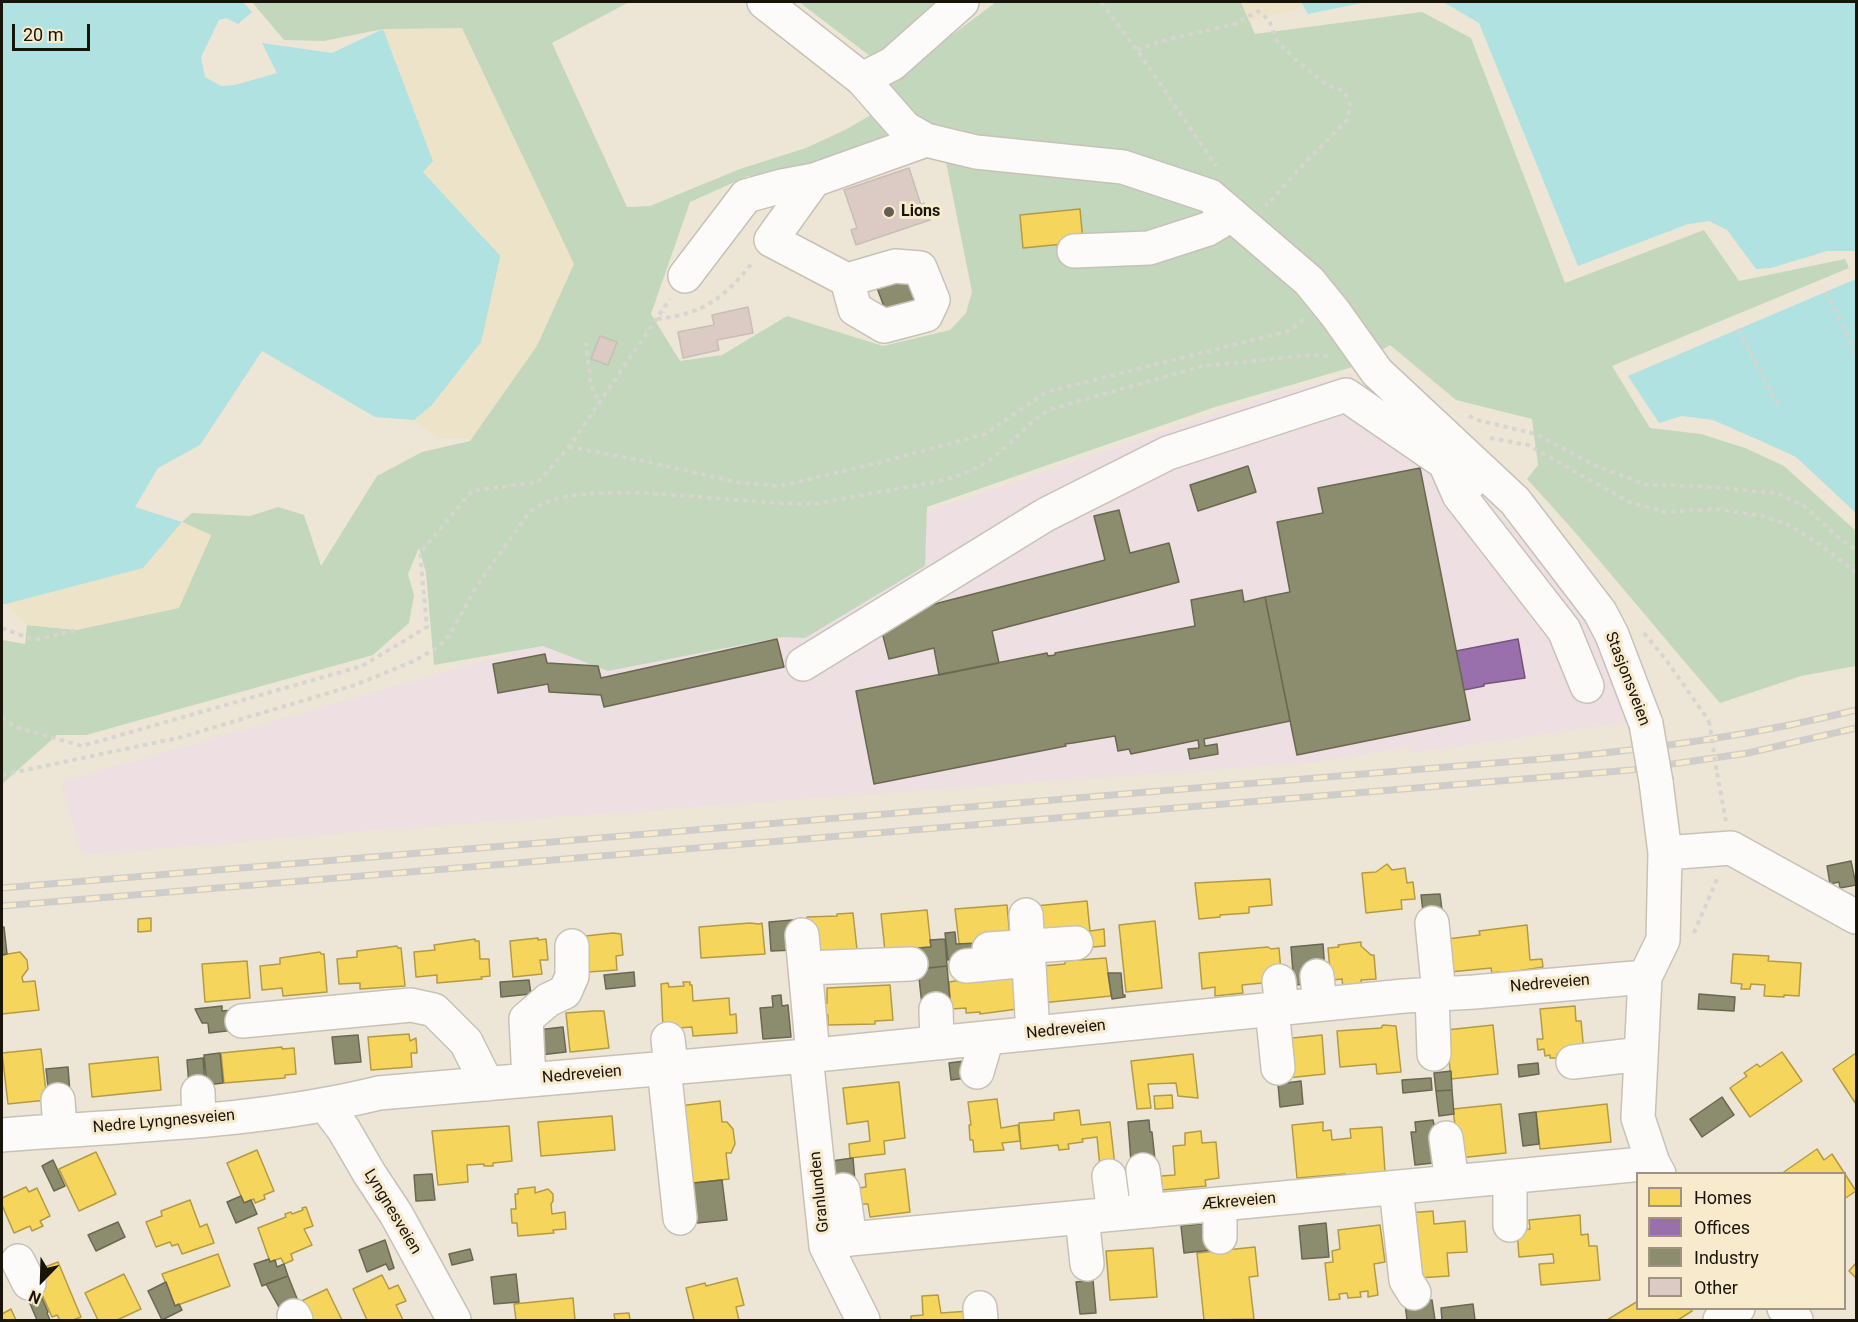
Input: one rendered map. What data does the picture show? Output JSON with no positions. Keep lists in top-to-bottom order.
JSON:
{
  "streets": {
    "street": [
      "Stasjonsveien",
      "Nedreveien",
      "Nedre Lyngnesveien",
      "Granlunden",
      "Ækreveien",
      "Lyngnesveien"
    ]
  },
  "crossings": [
    ["Stasjonsveien", "Nedreveien"],
    ["Stasjonsveien", "Ækreveien"],
    ["Nedreveien", "Nedre Lyngnesveien"],
    ["Nedreveien", "Granlunden"],
    ["Nedreveien", "Lyngnesveien"],
    ["Nedre Lyngnesveien", "Lyngnesveien"],
    ["Granlunden", "Ækreveien"]
  ],
  "places": ["Lions"],
  "legend": [
    "Homes",
    "Offices",
    "Industry",
    "Other"
  ],
  "scale_bar": "20 m",
  "north": "bottom left"
}
